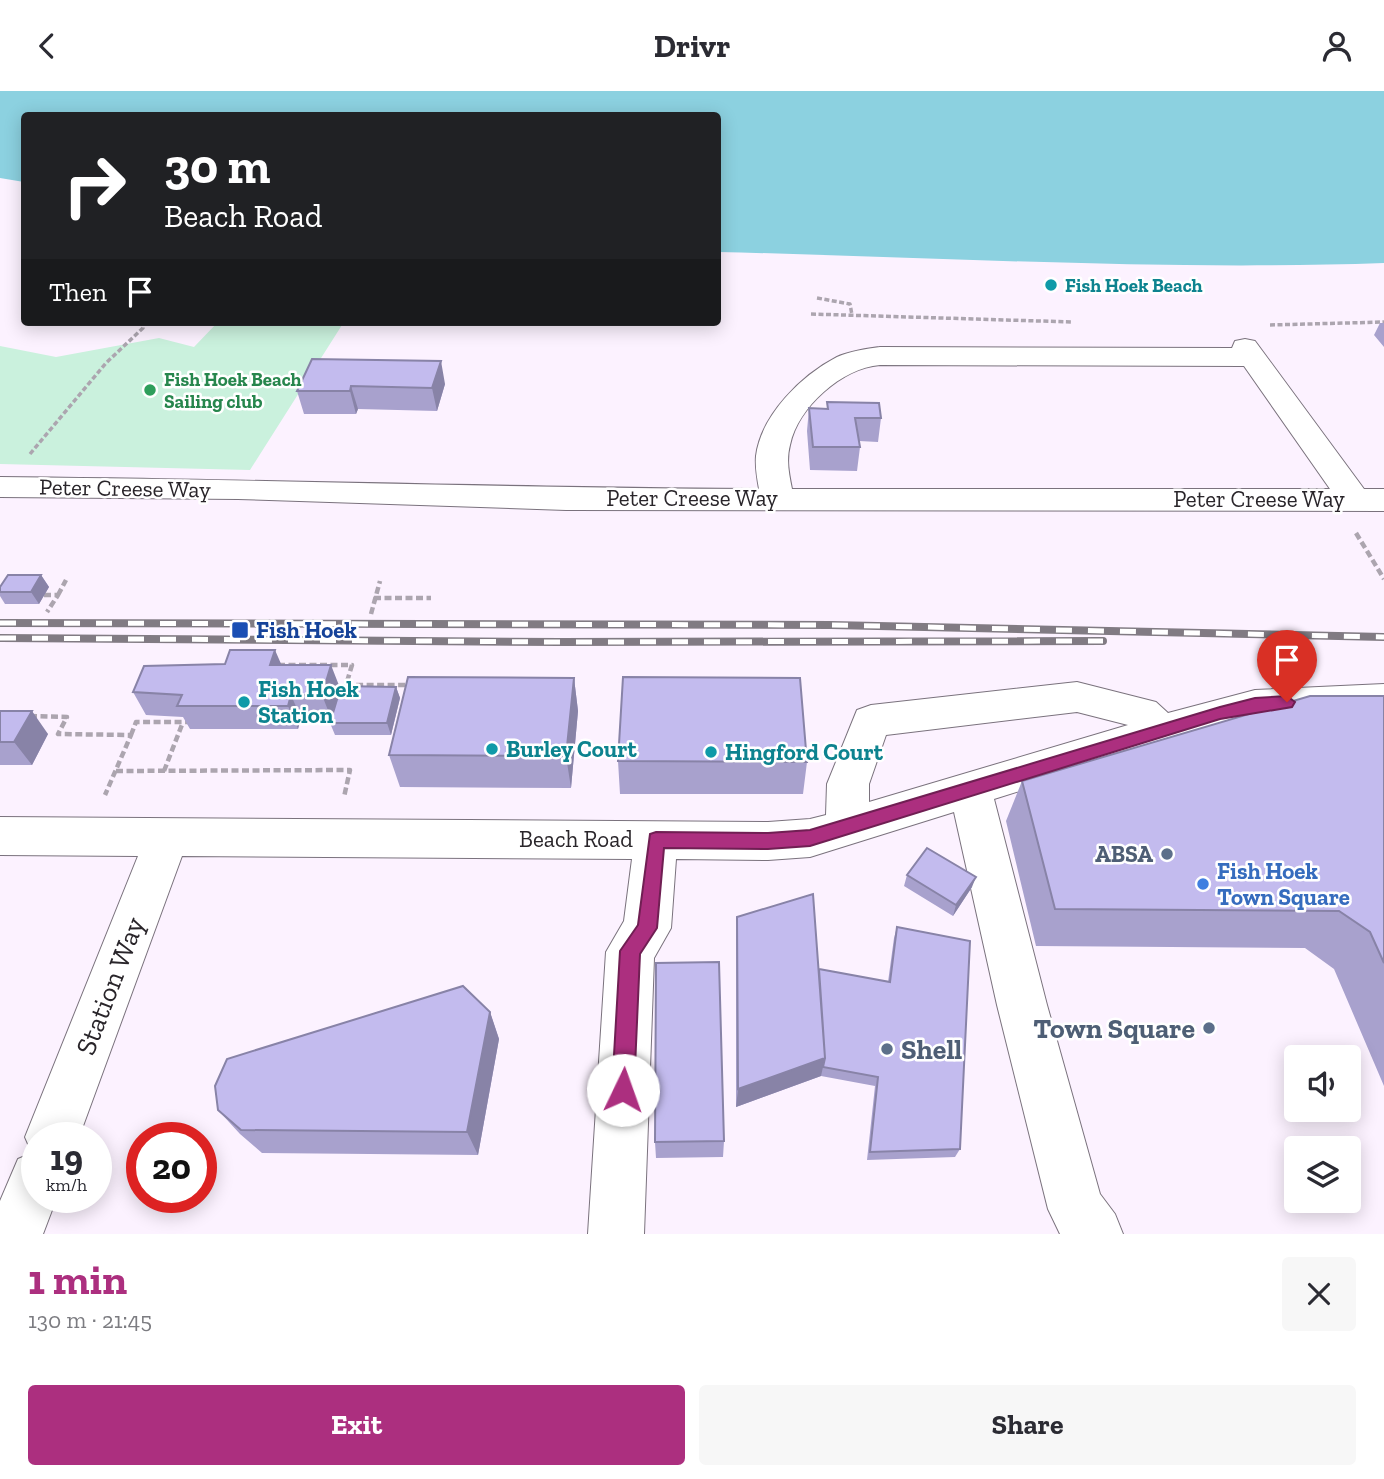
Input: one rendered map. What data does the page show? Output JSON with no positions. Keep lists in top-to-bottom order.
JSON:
{
  "streets": {
    "street": ["Peter Creese Way", "Beach Road", "Station Way"]
  },
  "crossings": [
    ["Beach Road", "Station Way"]
  ],
  "places": {
    "other": [
      "Fish Hoek Beach",
      "Fish Hoek Beach Sailing club",
      "Fish Hoek Station",
      "Burley Court",
      "Hingford Court",
      "ABSA",
      "Fish Hoek Town Square",
      "Town Square",
      "Shell"
    ],
    "transit": ["Fish Hoek"]
  },
  "page": {
    "header": "Drivr",
    "turn": ["30 m", "Beach Road"],
    "then": "Then",
    "speed": "19 km/h",
    "limit": "20",
    "heading": ["1 min", "130 m · 21:45"],
    "buttons": ["Exit", "Share"]
  }
}
